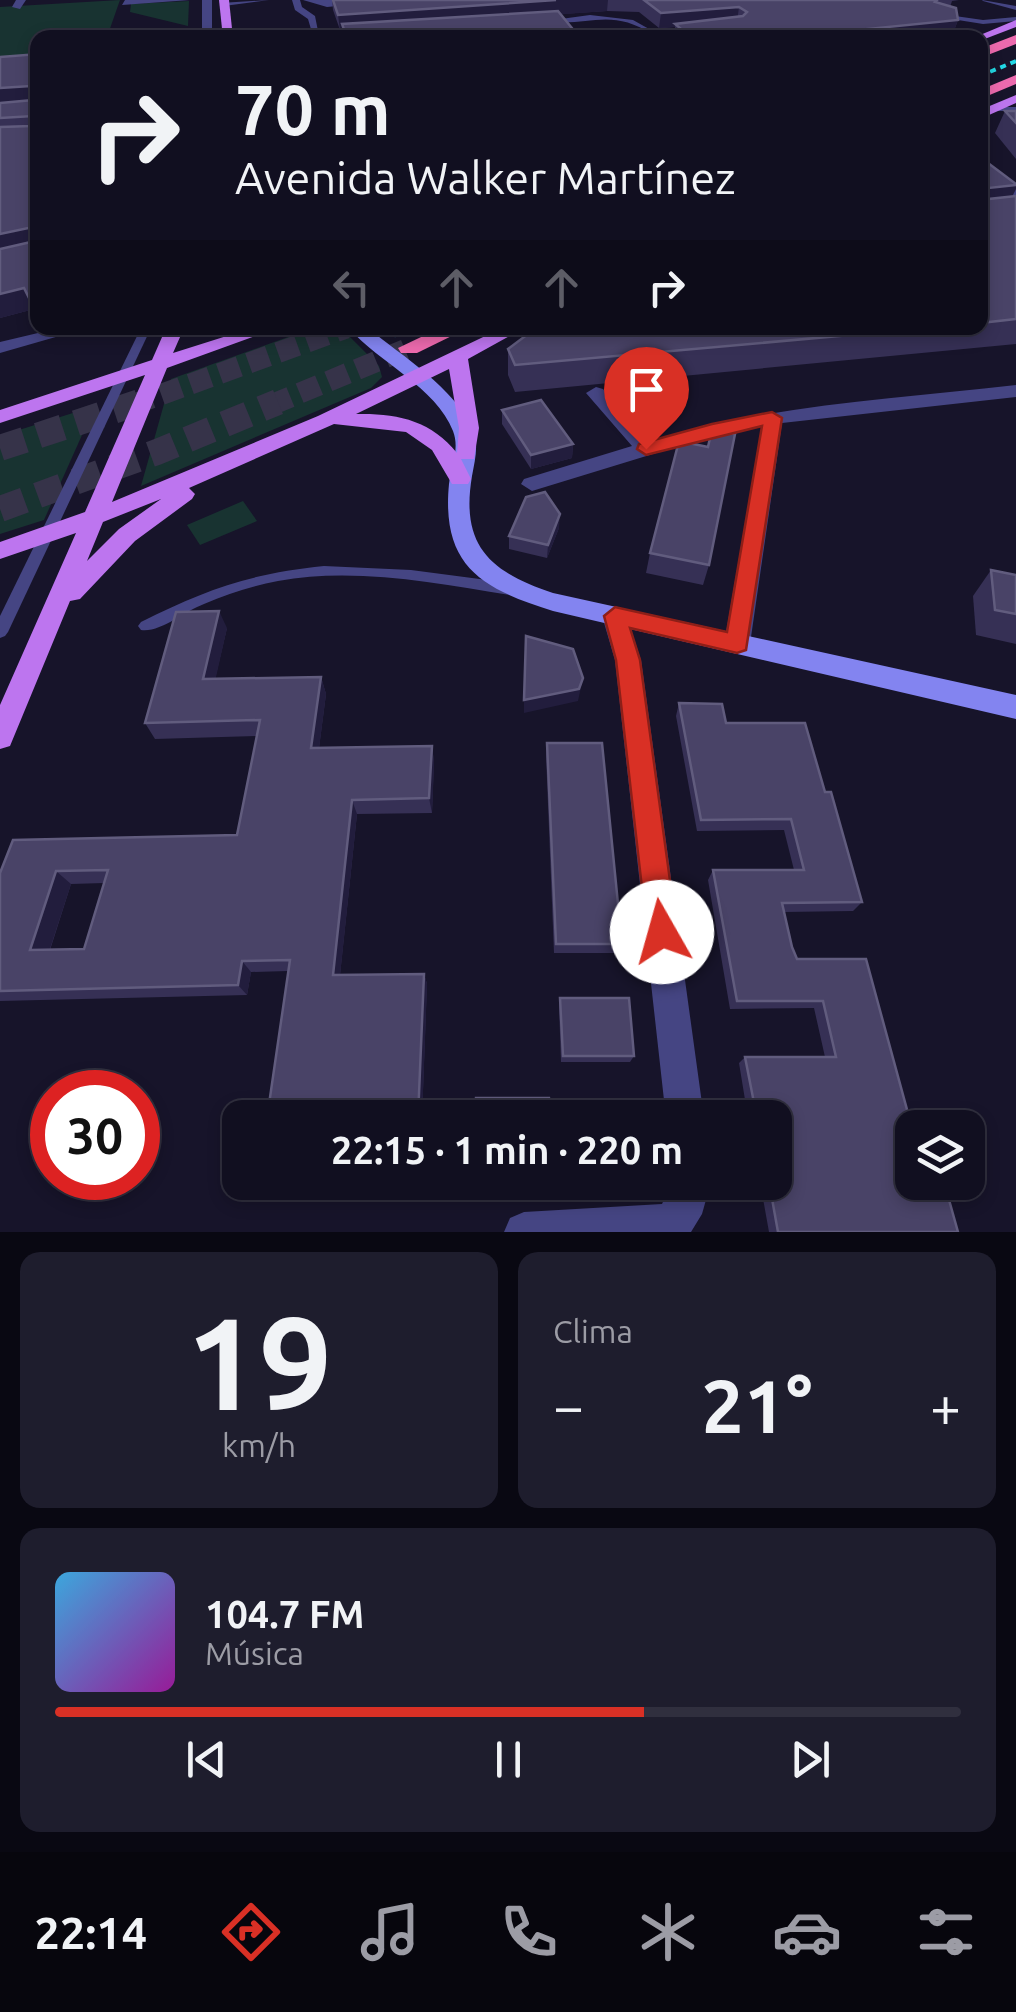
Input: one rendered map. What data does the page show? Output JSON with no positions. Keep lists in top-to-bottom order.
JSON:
{
  "page": {
    "turn": ["70 m", "Avenida Walker Martínez"],
    "limit": "30",
    "trip": "22:15 · 1 min · 220 m",
    "tile": [
      ["19", "km/h"],
      "Clima"
    ],
    "heat": ["−", "21°", "+"],
    "song": ["104.7 FM", "Música"],
    "tabs": "22:14"
  }
}
